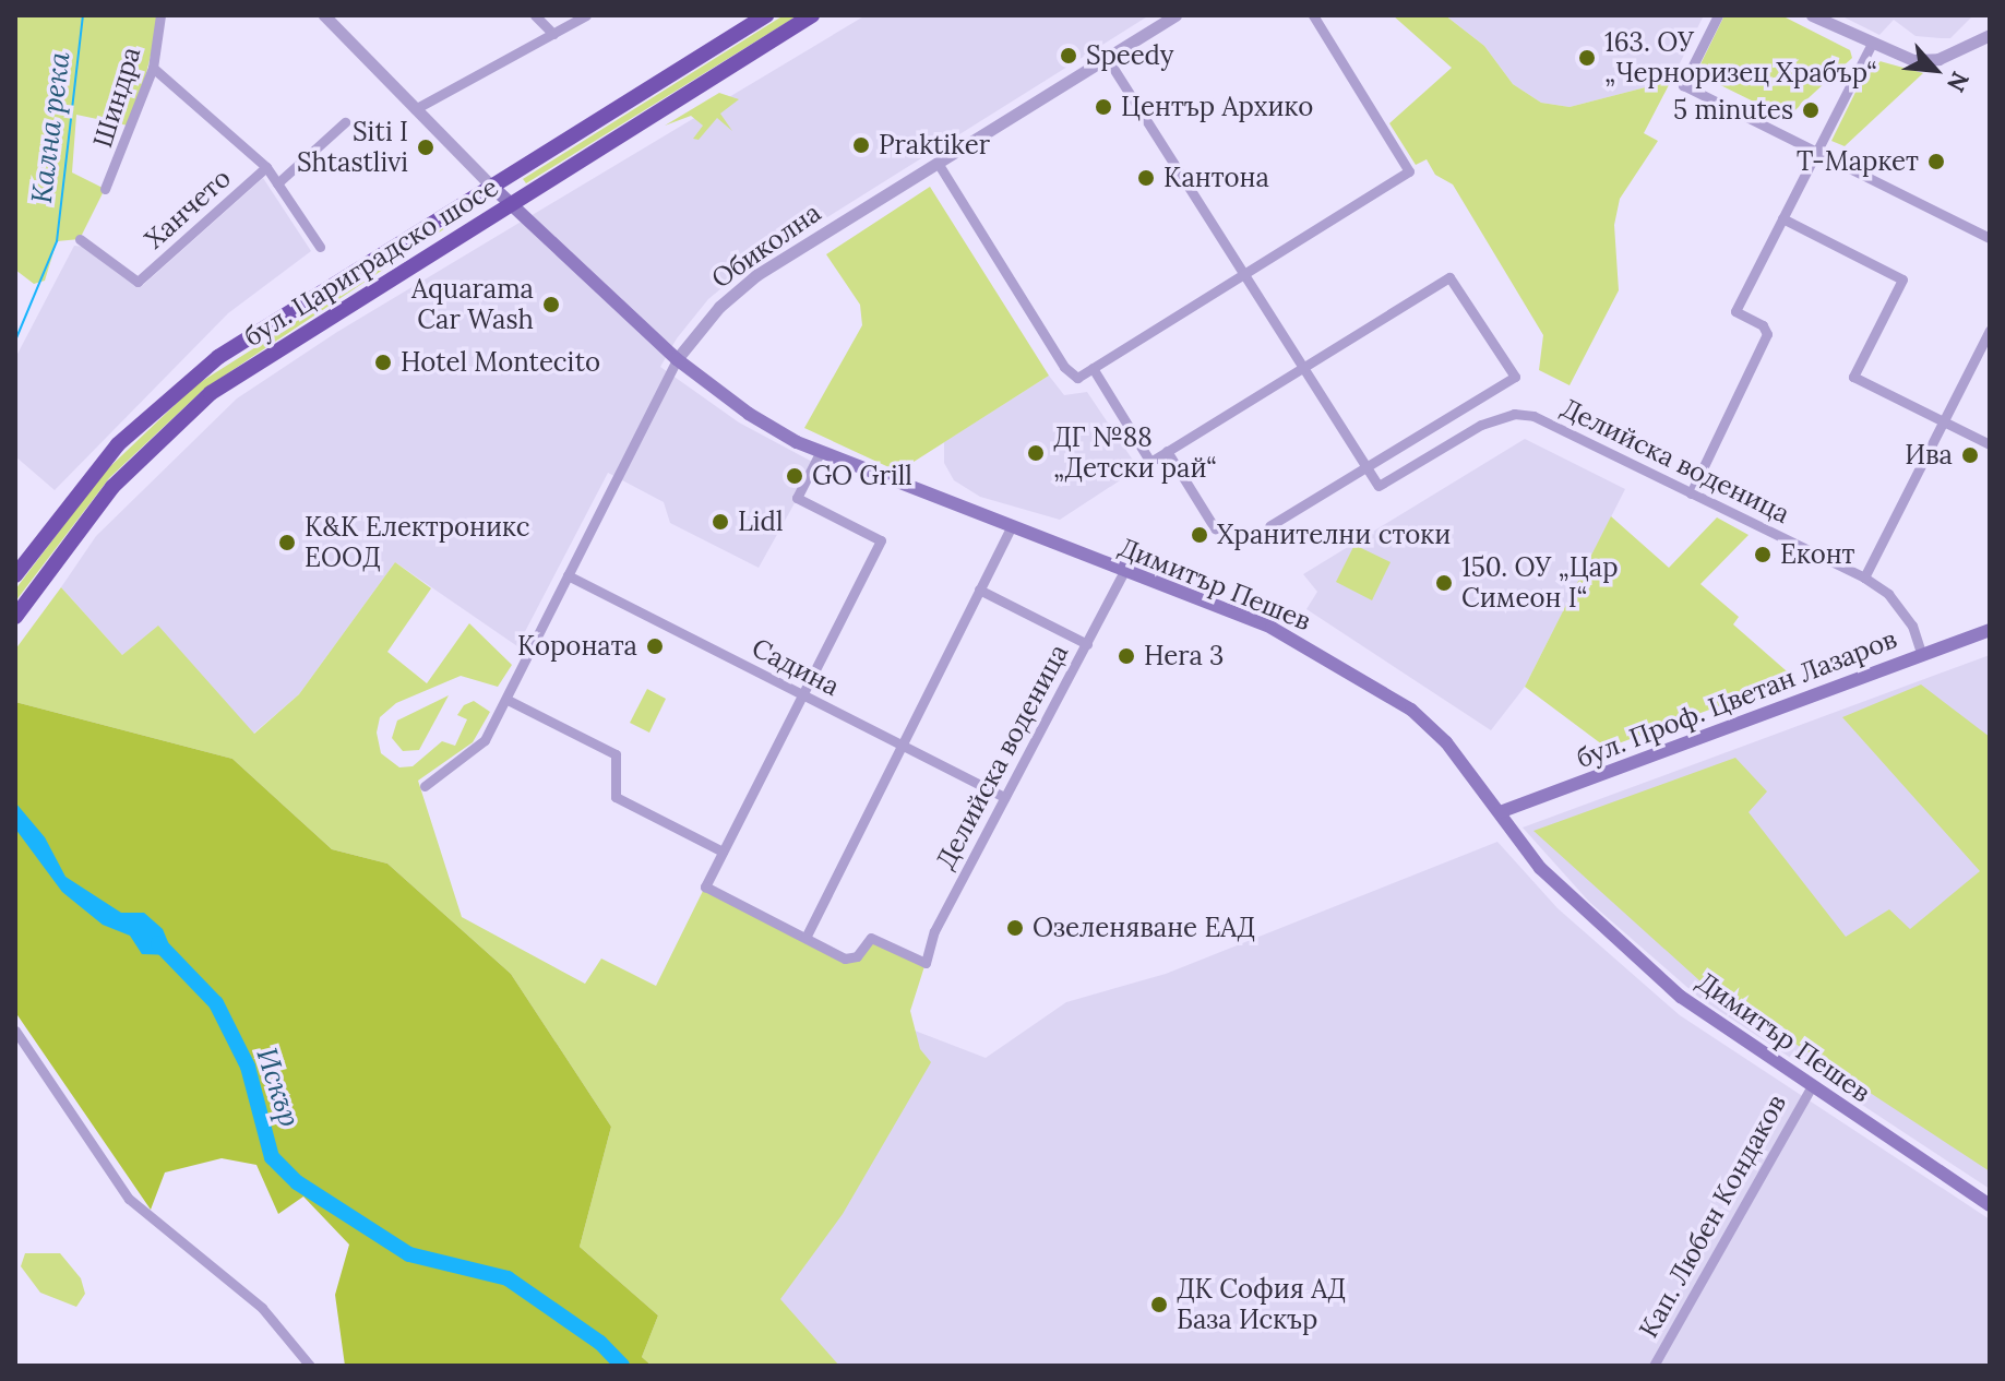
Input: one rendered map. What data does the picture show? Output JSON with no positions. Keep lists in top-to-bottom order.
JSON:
{
  "streets": {
    "highway": ["бул. Цариградско шосе"],
    "main road": ["Димитър Пешев", "бул. Проф. Цветан Лазаров"],
    "street": [
      "Шиндра",
      "Ханчето",
      "Обиколна",
      "Делийска воденица",
      "Садина",
      "Кап. Любен Кондаков"
    ]
  },
  "crossings": [
    ["Обиколна", "Димитър Пешев"],
    ["Обиколна", "Садина"],
    ["бул. Цариградско шосе", "Димитър Пешев"],
    ["Делийска воденица", "Димитър Пешев"],
    ["Делийска воденица", "Садина"],
    ["Делийска воденица", "бул. Проф. Цветан Лазаров"],
    ["Димитър Пешев", "бул. Проф. Цветан Лазаров"],
    ["Димитър Пешев", "Кап. Любен Кондаков"]
  ],
  "water": ["Кална река", "Искър"],
  "places": [
    "Speedy",
    "163. ОУ „Черноризец Храбър“",
    "Център Архико",
    "5 minutes",
    "Praktiker",
    "Siti I Shtastlivi",
    "Т-Маркет",
    "Кантона",
    "Aquarama Car Wash",
    "Hotel Montecito",
    "ДГ №88 „Детски рай“",
    "Ива",
    "GO Grill",
    "Lidl",
    "Хранителни стоки",
    "K&K Електроникс ЕООД",
    "Еконт",
    "150. ОУ „Цар Симеон I“",
    "Короната",
    "Hera 3",
    "Озеленяване ЕАД",
    "ДК София АД База Искър"
  ],
  "north": "bottom right"
}
